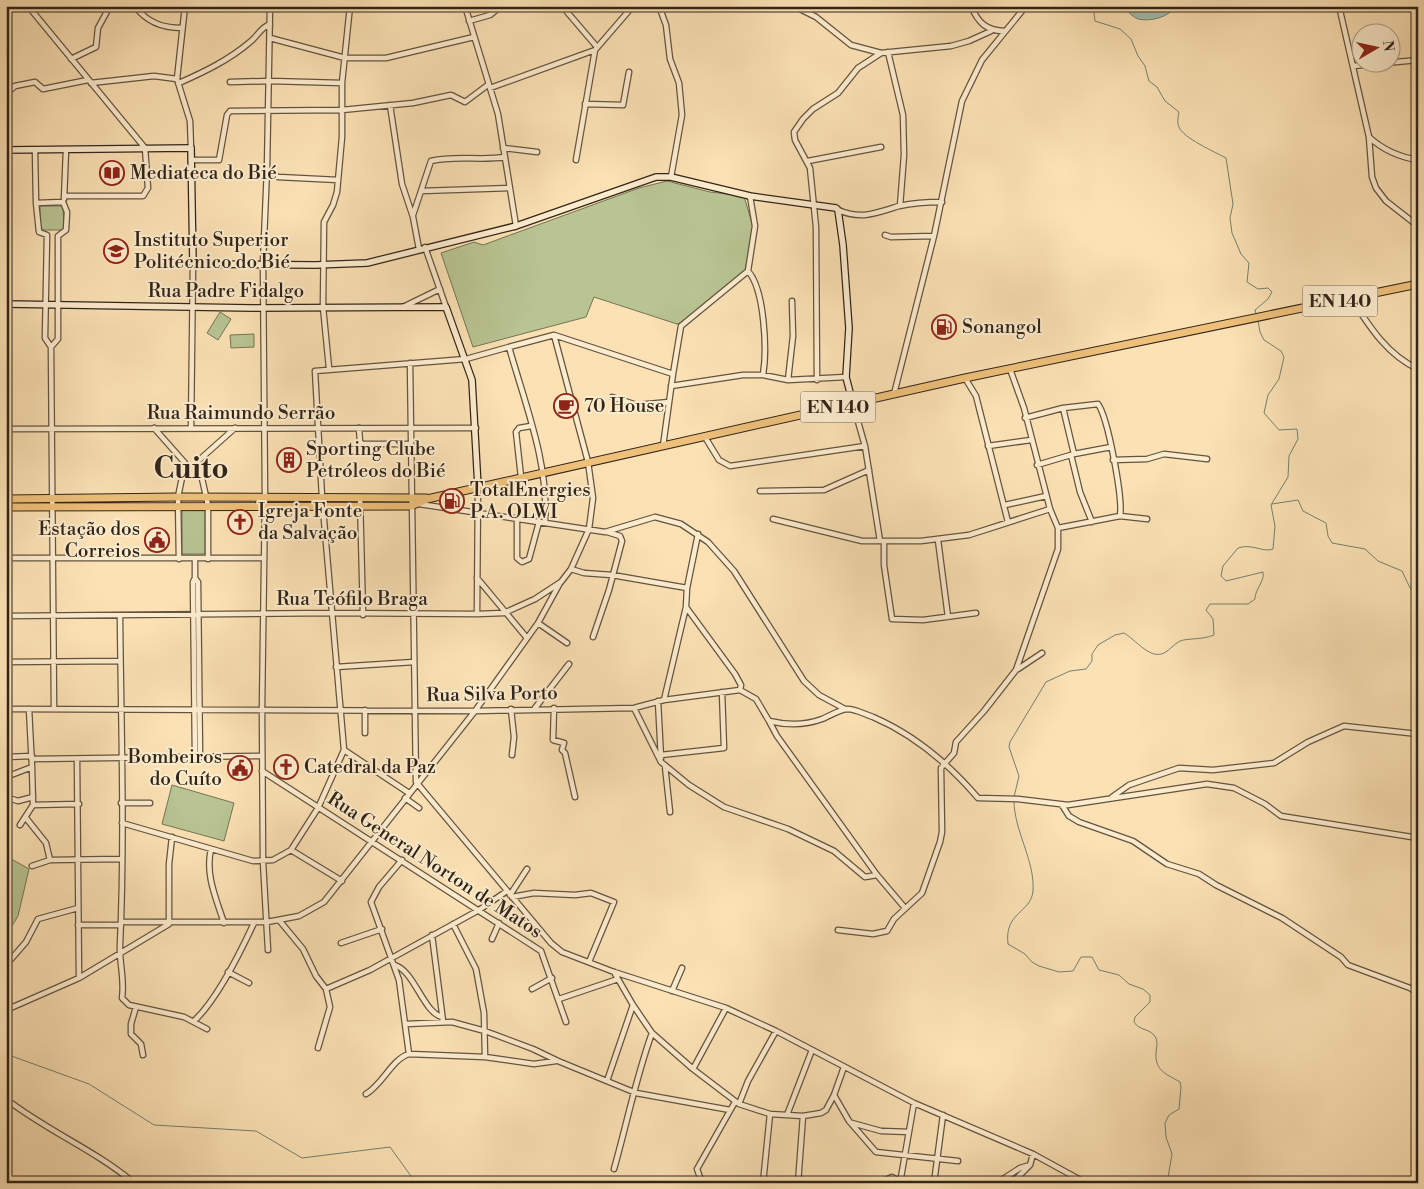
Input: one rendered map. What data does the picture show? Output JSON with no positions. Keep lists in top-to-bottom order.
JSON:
{
  "streets": {
    "main road": ["EN 140"],
    "street": [
      "Rua Padre Fidalgo",
      "Rua Raimundo Serrão",
      "Rua Teófilo Braga",
      "Rua Silva Porto",
      "Rua General Norton de Matos"
    ]
  },
  "crossings": [
    ["EN 140", "Rua Teófilo Braga"]
  ],
  "districts": ["Cuito"],
  "places": {
    "library": ["Mediateca do Bié"],
    "school or university": ["Instituto Superior Politécnico do Bié"],
    "fuel station": ["Sonangol", "TotalEnergies P.A. OLWI"],
    "cafe": ["70 House"],
    "building": ["Sporting Clube Petróleos do Bié"],
    "church": ["Igreja Fonte da Salvação", "Catedral da Paz"],
    "public building": ["Estação dos Correios", "Bombeiros do Cuíto"]
  },
  "north": "right"
}
